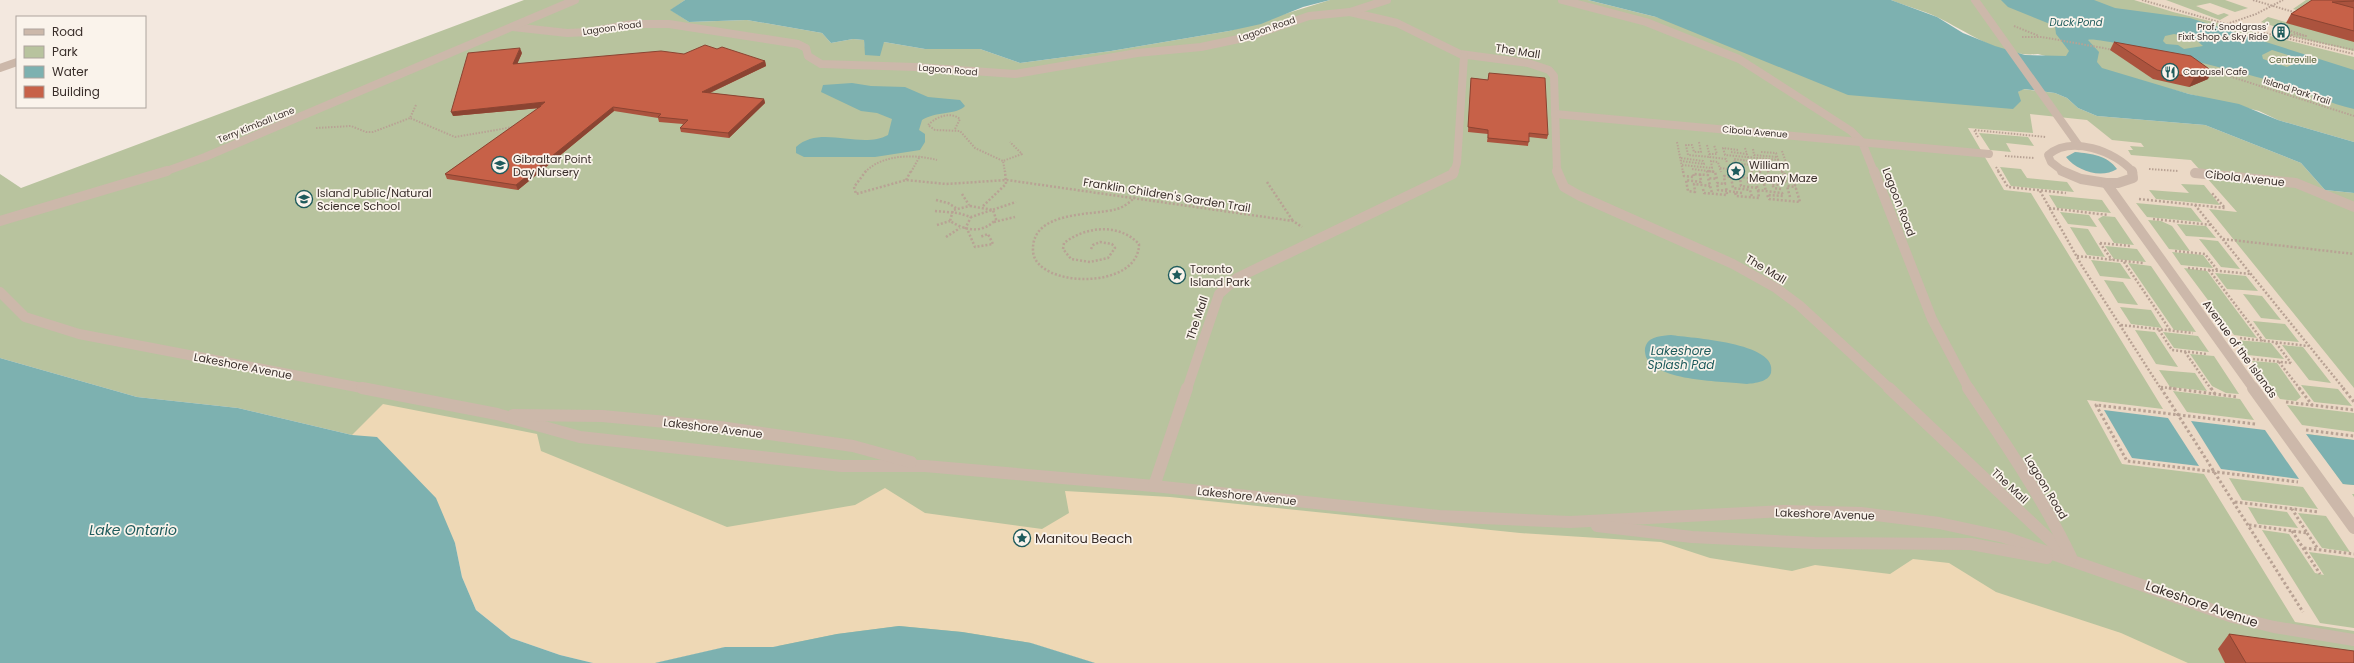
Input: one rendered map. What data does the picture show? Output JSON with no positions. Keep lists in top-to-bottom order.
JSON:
{
  "streets": {
    "street": [
      "Lagoon Road",
      "The Mall",
      "Terry Kimball Lane",
      "Cibola Avenue",
      "Avenue of the Islands",
      "Lakeshore Avenue"
    ],
    "path": ["Island Park Trail", "Franklin Children's Garden Trail"]
  },
  "crossings": [
    ["Lagoon Road", "The Mall"],
    ["Lagoon Road", "Terry Kimball Lane"],
    ["Lagoon Road", "Cibola Avenue"],
    ["Lagoon Road", "Lakeshore Avenue"],
    ["The Mall", "Cibola Avenue"],
    ["The Mall", "Franklin Children's Garden Trail"],
    ["The Mall", "Lakeshore Avenue"]
  ],
  "water": ["Duck Pond", "Lakeshore Splash Pad", "Lake Ontario"],
  "parks": ["Centreville"],
  "places": {
    "building": ["Prof. Snodgrass' Fixit Shop & Sky Ride"],
    "restaurant": ["Carousel Cafe"],
    "school or university": ["Gibraltar Point Day Nursery", "Island Public/Natural Science School"],
    "place": ["William Meany Maze", "Toronto Island Park", "Manitou Beach"]
  },
  "legend": [
    "Road",
    "Park",
    "Water",
    "Building"
  ]
}
